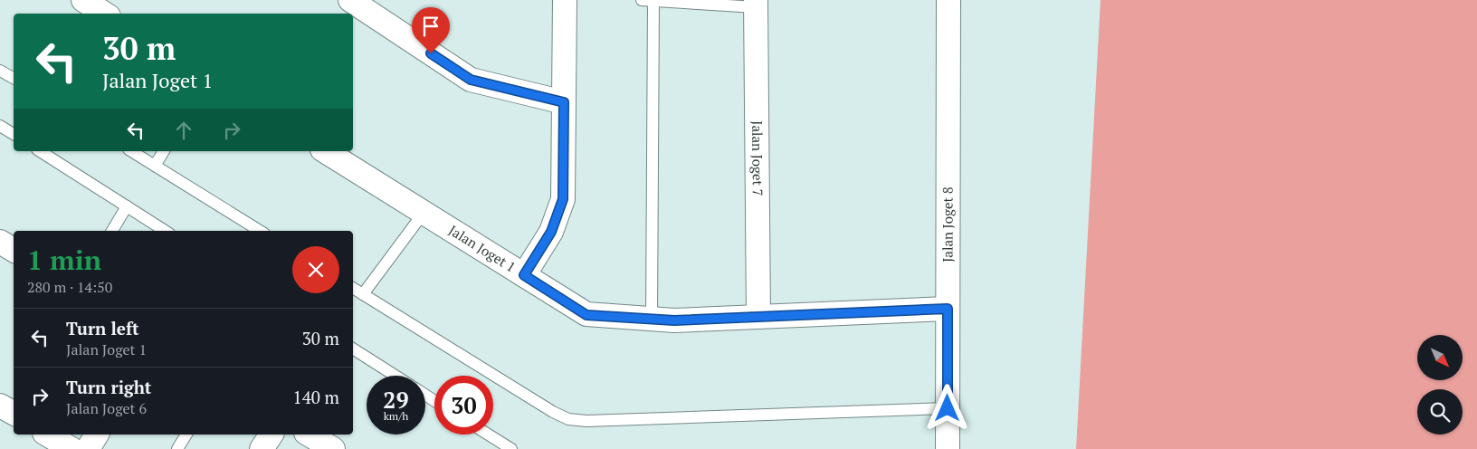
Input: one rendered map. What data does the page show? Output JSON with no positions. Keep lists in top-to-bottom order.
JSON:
{
  "streets": {
    "street": ["Jalan Joget 7", "Jalan Joget 8", "Jalan Joget 1"]
  },
  "crossings": [
    ["Jalan Joget 7", "Jalan Joget 1"],
    ["Jalan Joget 8", "Jalan Joget 1"]
  ],
  "north": "bottom right",
  "page": {
    "turn": ["30 m", "Jalan Joget 1"],
    "heading": ["1 min", "280 m · 14:50"],
    "list": [
      {
        "name": "Turn left",
        "note": "Jalan Joget 1",
        "value": "30 m"
      },
      {
        "name": "Turn right",
        "note": "Jalan Joget 6",
        "value": "140 m"
      }
    ],
    "speed": "29 km/h",
    "limit": "30"
  }
}
